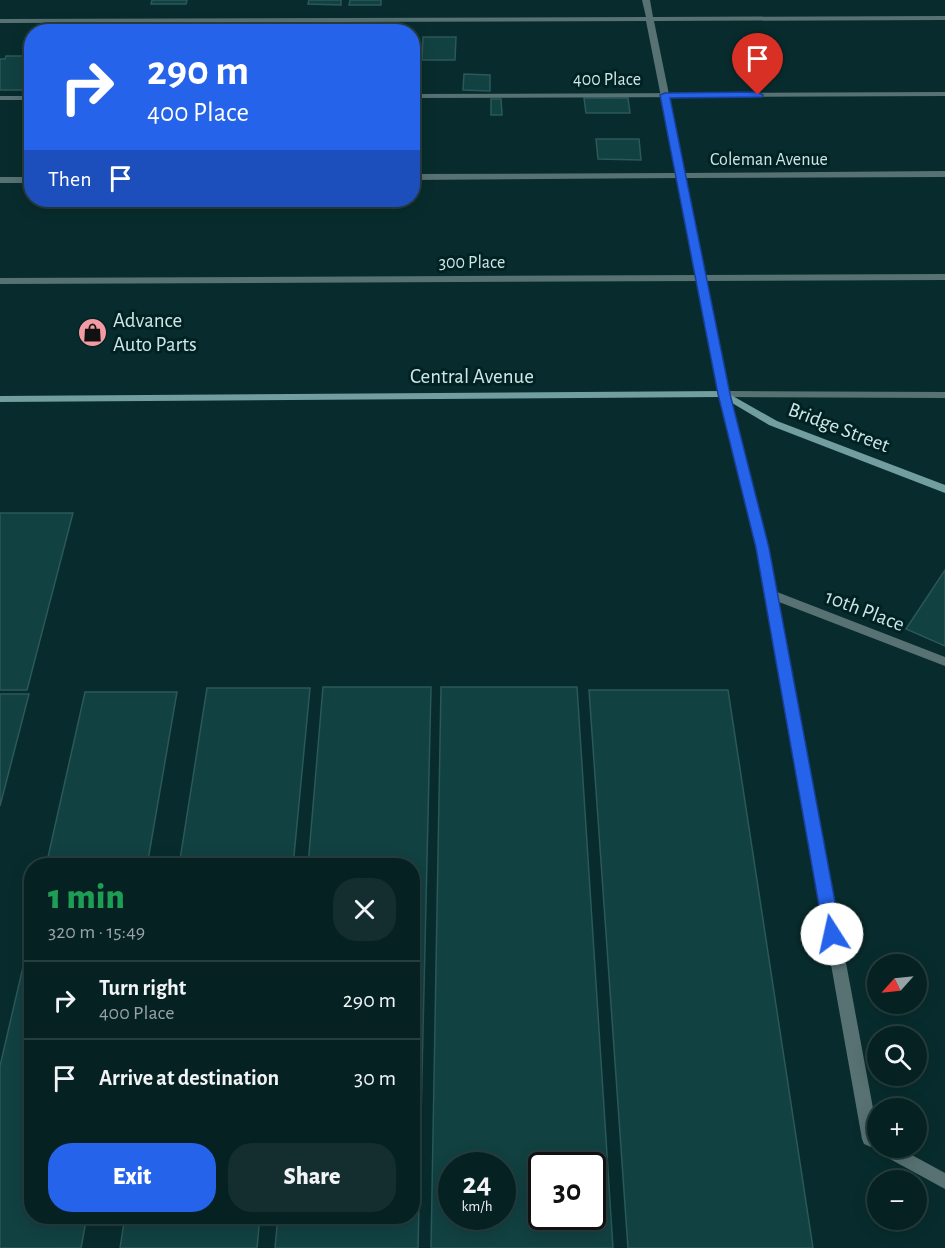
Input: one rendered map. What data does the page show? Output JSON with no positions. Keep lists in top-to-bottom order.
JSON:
{
  "streets": {
    "main road": ["Central Avenue", "Bridge Street"],
    "street": [
      "400 Place",
      "Coleman Avenue",
      "300 Place",
      "10th Place"
    ]
  },
  "crossings": [
    ["Central Avenue", "Bridge Street"]
  ],
  "places": {
    "shop": ["Advance Auto Parts"]
  },
  "north": "bottom left",
  "page": {
    "turn": ["290 m", "400 Place"],
    "then": "Then",
    "heading": ["1 min", "320 m · 15:49"],
    "map_buttons": ["+", "−"],
    "list": [
      {
        "name": "Turn right",
        "note": "400 Place",
        "value": "290 m"
      },
      {
        "name": "Arrive at destination",
        "value": "30 m"
      }
    ],
    "buttons": ["Exit", "Share"],
    "speed": "24 km/h",
    "limit": "30"
  }
}
